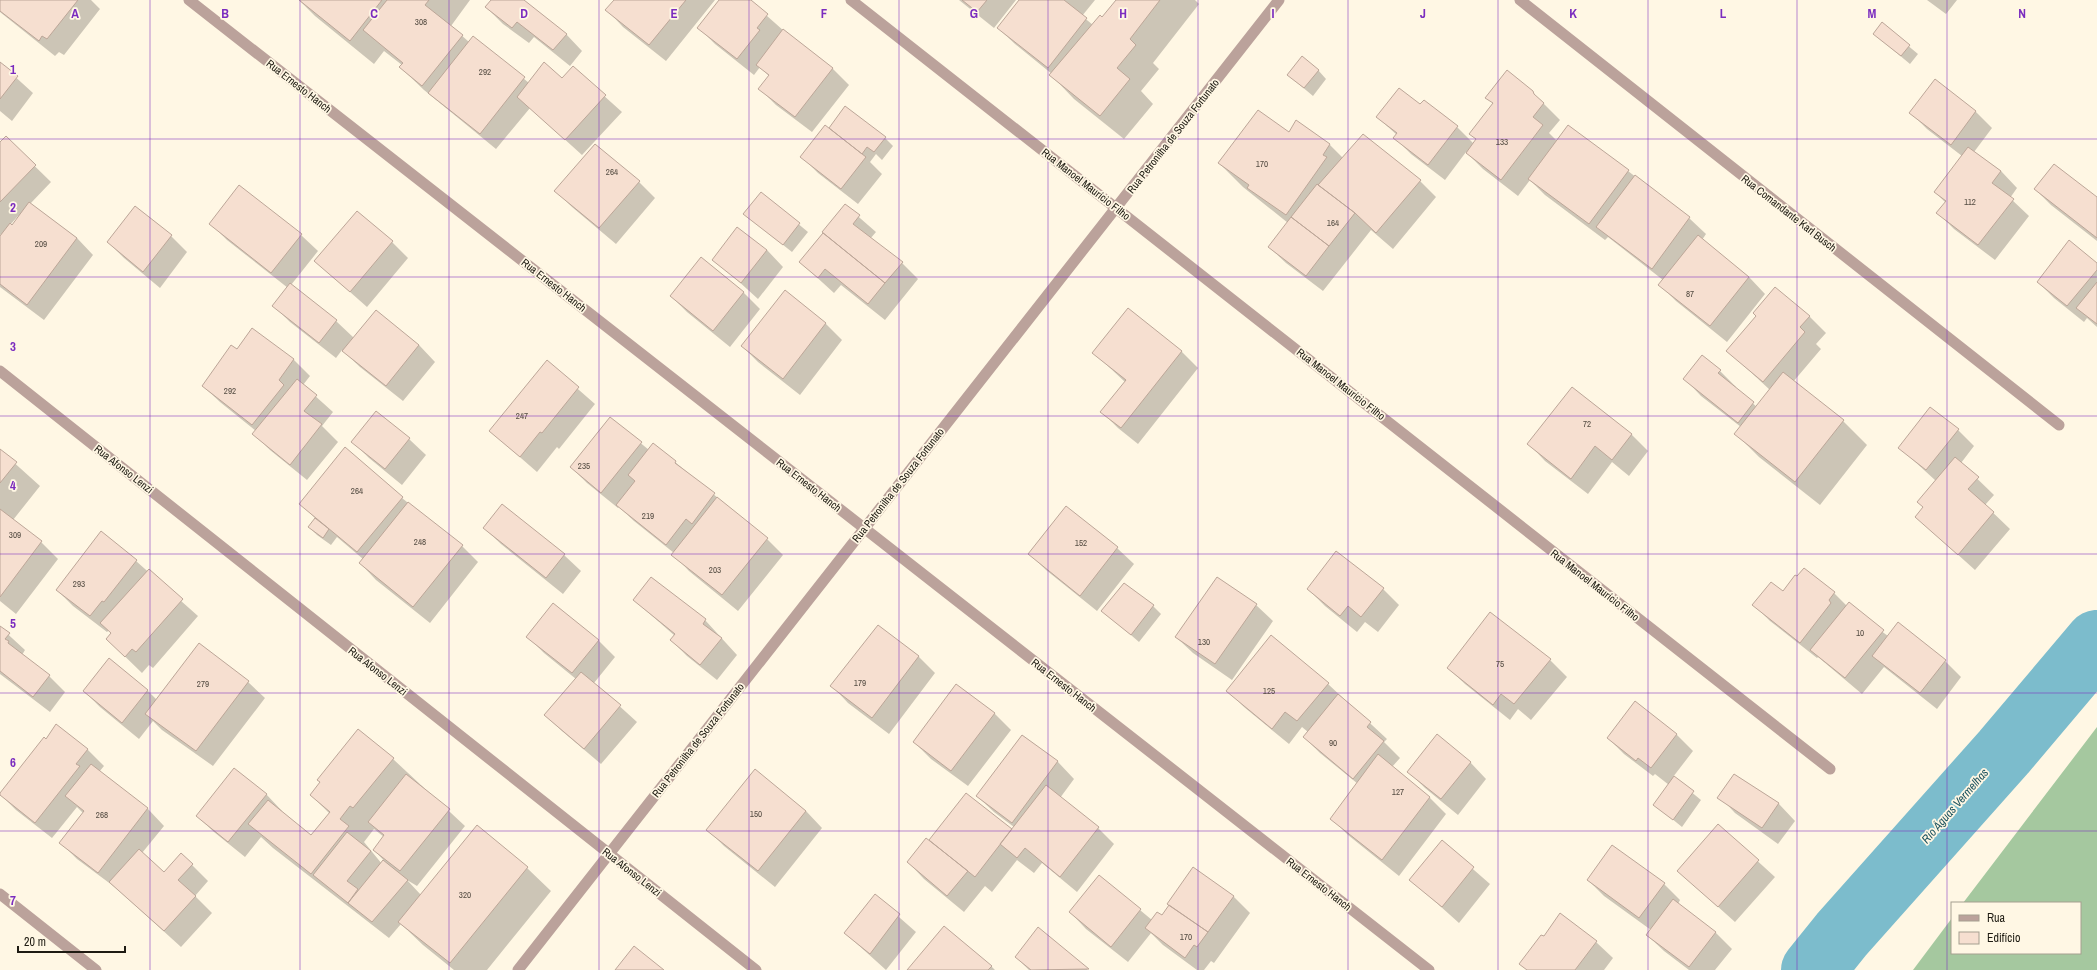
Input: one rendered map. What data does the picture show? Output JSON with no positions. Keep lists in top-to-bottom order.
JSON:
{
  "streets": {
    "street": [
      "Rua Ernesto Hanch",
      "Rua Petronilha de Souza Fortunato",
      "Rua Manoel Maurício Filho",
      "Rua Comandante Karl Busch",
      "Rua Afonso Lenzi"
    ]
  },
  "crossings": [
    ["Rua Ernesto Hanch", "Rua Petronilha de Souza Fortunato"],
    ["Rua Petronilha de Souza Fortunato", "Rua Manoel Maurício Filho"],
    ["Rua Petronilha de Souza Fortunato", "Rua Afonso Lenzi"]
  ],
  "water": ["Rio Águas Vermelhas"],
  "house_numbers": [
    "308",
    "292",
    "133",
    "170",
    "264",
    "112",
    "164",
    "209",
    "87",
    "292",
    "247",
    "72",
    "235",
    "264",
    "219",
    "309",
    "248",
    "152",
    "203",
    "293",
    "10",
    "130",
    "75",
    "179",
    "279",
    "125",
    "90",
    "127",
    "150",
    "268",
    "320",
    "170"
  ],
  "legend": ["Rua", "Edifício"],
  "scale_bar": "20 m",
  "grid": {
    "columns": [
      "A",
      "B",
      "C",
      "D",
      "E",
      "F",
      "G",
      "H",
      "I",
      "J",
      "K",
      "L",
      "M",
      "N"
    ],
    "rows": [
      "1",
      "2",
      "3",
      "4",
      "5",
      "6",
      "7"
    ]
  }
}
